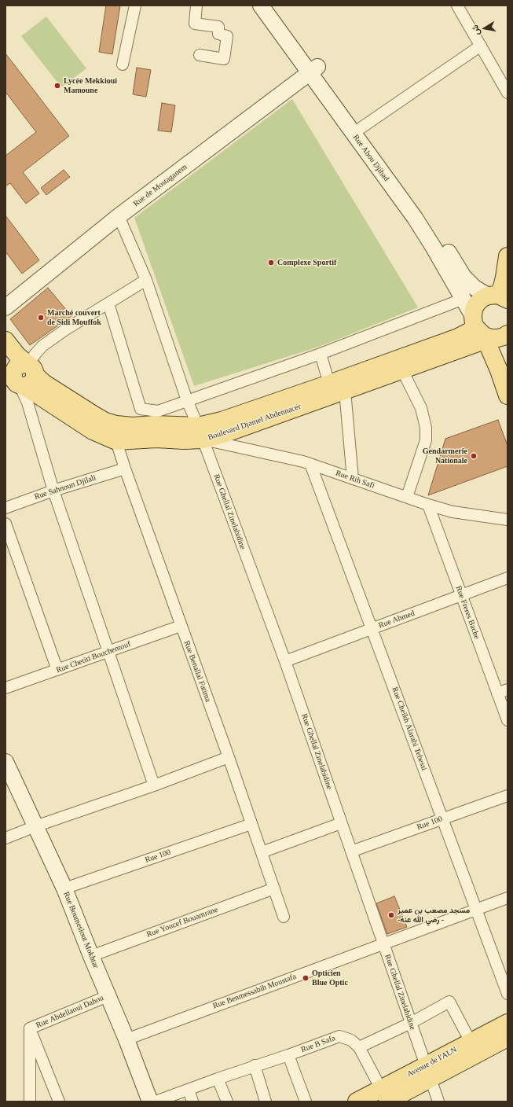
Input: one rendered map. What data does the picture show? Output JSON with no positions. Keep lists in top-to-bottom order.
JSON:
{
  "streets": {
    "main road": ["Boulevard Djamel Abdennacer", "Avenue de l'ALN"],
    "street": [
      "Rue Abou Djihad",
      "Rue de Mostaganem",
      "Rue Rih Safi",
      "Rue Sahnoun Djilali",
      "Rue Ghellal Zinelabidine",
      "Rue Freres Bache",
      "Rue Ahmed",
      "Rue Chetiti Bouchentouf",
      "Rue Benallal Fatima",
      "Rue Cheikh Alarabi Tebessi",
      "Rue 100",
      "Rue Youcef Bouamrane",
      "Rue Boumeslout Mokhtar",
      "Rue Benmessabih Moustafa",
      "Rue Abdellaoui Dahou",
      "Rue B Safa"
    ]
  },
  "crossings": [
    ["Rue Abou Djihad", "Rue de Mostaganem"],
    ["Rue Abou Djihad", "Boulevard Djamel Abdennacer"],
    ["Rue de Mostaganem", "Rue Ghellal Zinelabidine"],
    ["Boulevard Djamel Abdennacer", "Rue Rih Safi"],
    ["Boulevard Djamel Abdennacer", "Rue Ghellal Zinelabidine"],
    ["Boulevard Djamel Abdennacer", "Rue Benallal Fatima"],
    ["Rue Rih Safi", "Rue Ghellal Zinelabidine"],
    ["Rue Rih Safi", "Rue Freres Bache"],
    ["Rue Rih Safi", "Rue Cheikh Alarabi Tebessi"],
    ["Rue Sahnoun Djilali", "Rue Benallal Fatima"],
    ["Rue Ghellal Zinelabidine", "Rue Ahmed"],
    ["Rue Ghellal Zinelabidine", "Rue 100"],
    ["Rue Ghellal Zinelabidine", "Rue Benmessabih Moustafa"],
    ["Rue Ghellal Zinelabidine", "Avenue de l'ALN"],
    ["Rue Freres Bache", "Rue Ahmed"],
    ["Rue Ahmed", "Rue Cheikh Alarabi Tebessi"],
    ["Rue Chetiti Bouchentouf", "Rue Benallal Fatima"],
    ["Rue Benallal Fatima", "Rue 100"],
    ["Rue Benallal Fatima", "Rue Youcef Bouamrane"],
    ["Rue Cheikh Alarabi Tebessi", "Rue 100"],
    ["Rue Cheikh Alarabi Tebessi", "Rue Benmessabih Moustafa"],
    ["Rue 100", "Rue Boumeslout Mokhtar"],
    ["Rue Youcef Bouamrane", "Rue Boumeslout Mokhtar"],
    ["Rue Boumeslout Mokhtar", "Rue Benmessabih Moustafa"],
    ["Rue Boumeslout Mokhtar", "Rue Abdellaoui Dahou"]
  ],
  "places": [
    "Lycée Mekkioui Mamoune",
    "Complexe Sportif",
    "Marché couvert de Sidi Mouffok",
    "Gendarmerie Nationale",
    "مسجد مصعب بن عمير -رضي الله عنه -",
    "Opticien Blue Optic"
  ],
  "north": "left"
}
